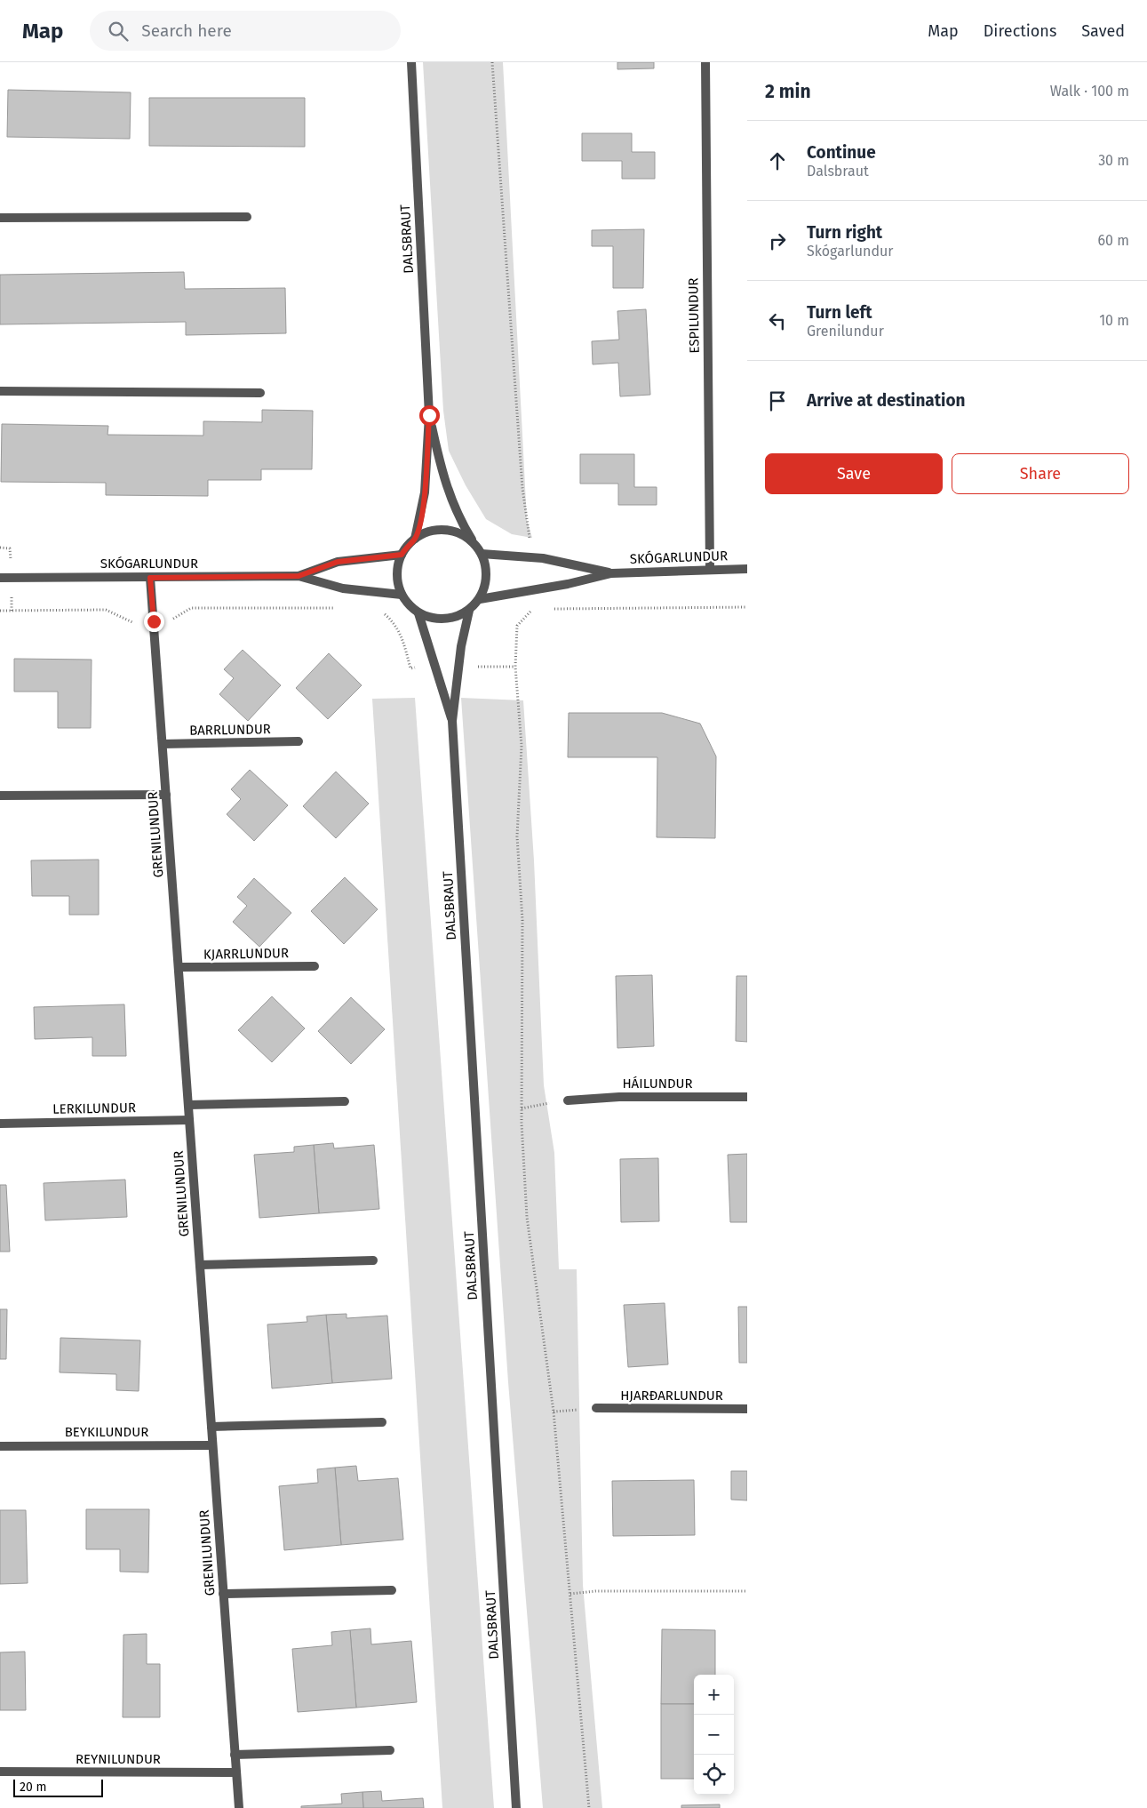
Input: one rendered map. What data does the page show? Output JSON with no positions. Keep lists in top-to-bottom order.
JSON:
{
  "streets": {
    "street": [
      "DALSBRAUT",
      "ESPILUNDUR",
      "SKÓGARLUNDUR",
      "BARRLUNDUR",
      "GRENILUNDUR",
      "KJARRLUNDUR",
      "HÁILUNDUR",
      "LERKILUNDUR",
      "HJARÐARLUNDUR",
      "BEYKILUNDUR",
      "REYNILUNDUR"
    ]
  },
  "crossings": [
    ["DALSBRAUT", "SKÓGARLUNDUR"],
    ["ESPILUNDUR", "SKÓGARLUNDUR"],
    ["SKÓGARLUNDUR", "GRENILUNDUR"],
    ["BARRLUNDUR", "GRENILUNDUR"],
    ["GRENILUNDUR", "KJARRLUNDUR"],
    ["GRENILUNDUR", "LERKILUNDUR"],
    ["GRENILUNDUR", "BEYKILUNDUR"],
    ["GRENILUNDUR", "REYNILUNDUR"]
  ],
  "scale_bar": "20 m",
  "page": {
    "header": "Map",
    "search": "Search here",
    "nav": ["Map", "Directions", "Saved"],
    "heading": ["2 min", "Walk · 100 m"],
    "list": [
      ["Continue", "Dalsbraut", "30 m"],
      ["Turn right", "Skógarlundur", "60 m"],
      ["Turn left", "Grenilundur", "10 m"],
      "Arrive at destination"
    ],
    "buttons": ["Save", "Share"],
    "map_buttons": ["+", "−"],
    "scale": "20 m"
  }
}
